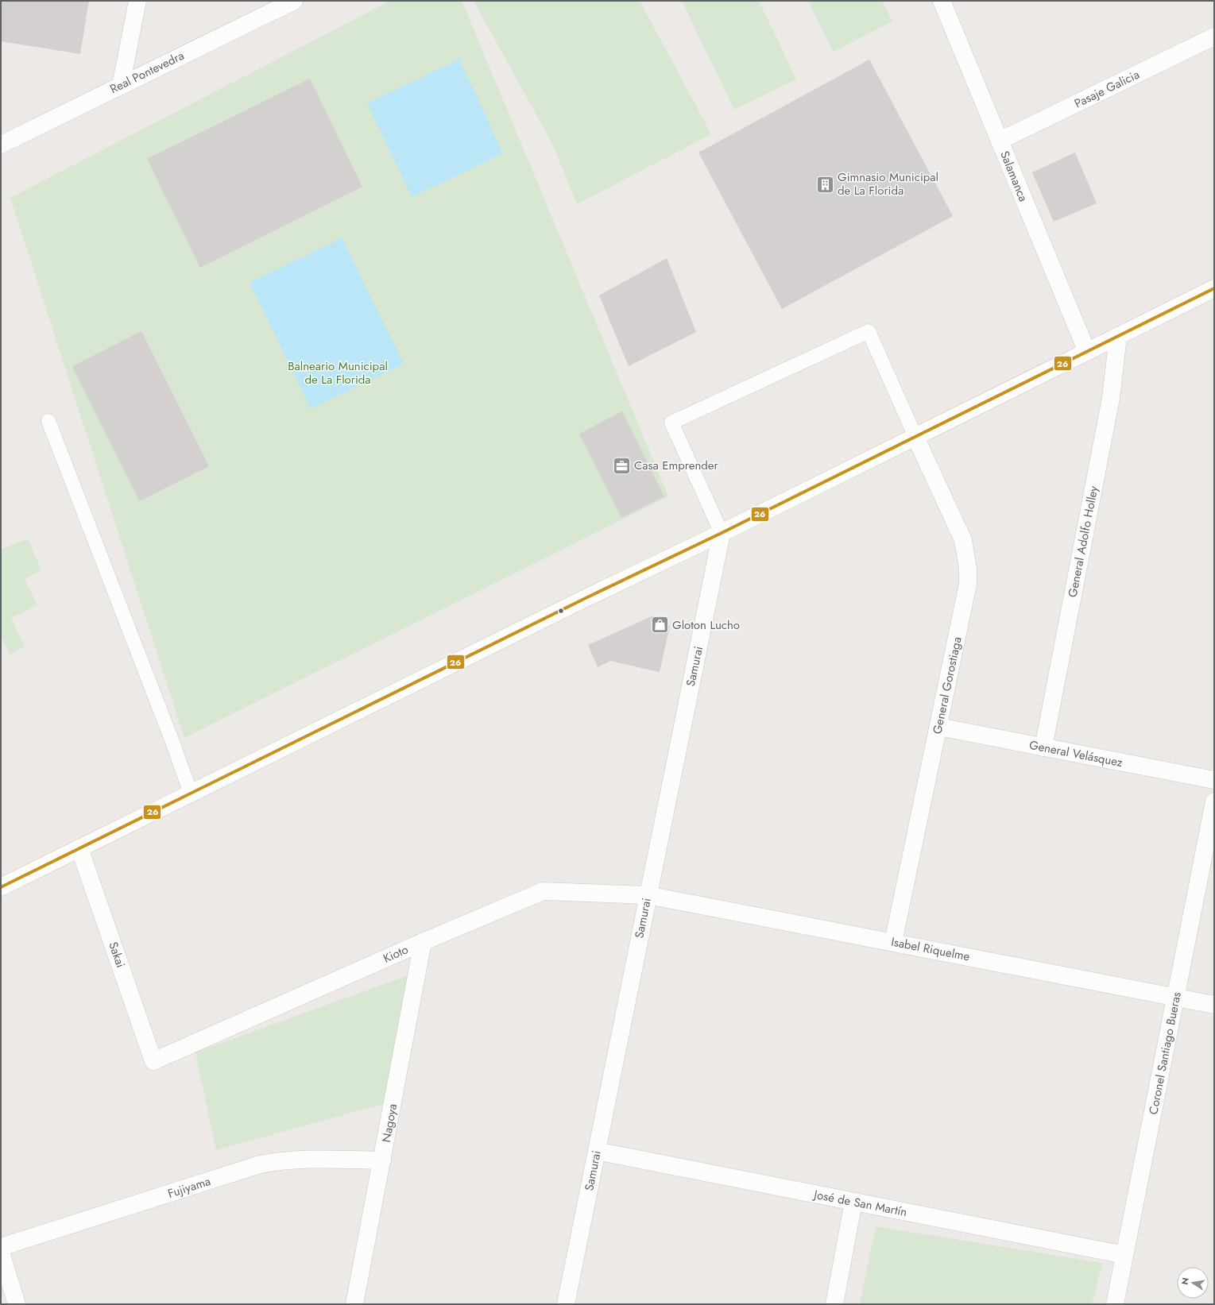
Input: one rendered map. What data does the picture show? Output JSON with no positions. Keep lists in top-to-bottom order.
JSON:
{
  "streets": {
    "street": [
      "Real Pontevedra",
      "Pasaje Galicia",
      "Salamanca",
      "General Adolfo Holley",
      "Samurai",
      "General Gorostiaga",
      "General Velásquez",
      "Isabel Riquelme",
      "Kioto",
      "Sakai",
      "Coronel Santiago Bueras",
      "Nagoya",
      "Fujiyama",
      "José de San Martín"
    ]
  },
  "crossings": [
    ["Pasaje Galicia", "Salamanca"],
    ["General Adolfo Holley", "General Velásquez"],
    ["Samurai", "Isabel Riquelme"],
    ["Samurai", "Kioto"],
    ["Samurai", "José de San Martín"],
    ["General Gorostiaga", "General Velásquez"],
    ["General Gorostiaga", "Isabel Riquelme"],
    ["Isabel Riquelme", "Kioto"],
    ["Isabel Riquelme", "Coronel Santiago Bueras"],
    ["Kioto", "Sakai"],
    ["Kioto", "Nagoya"],
    ["Coronel Santiago Bueras", "José de San Martín"],
    ["Nagoya", "Fujiyama"]
  ],
  "parks": ["Balneario Municipal de La Florida"],
  "places": {
    "building": ["Gimnasio Municipal de La Florida"],
    "office": ["Casa Emprender"],
    "shop": ["Gloton Lucho"]
  },
  "lines": ["transit line 26"],
  "north": "left"
}
